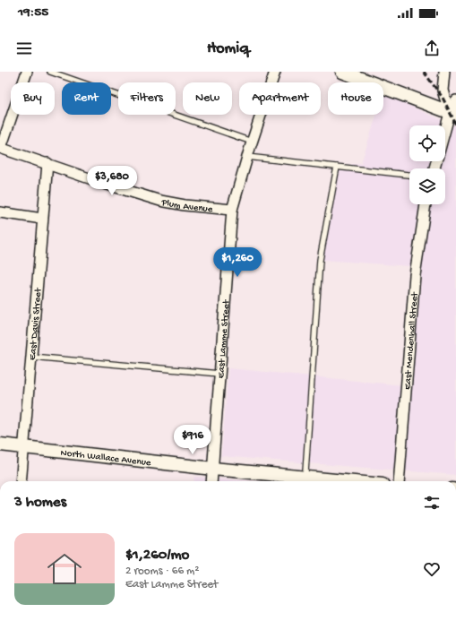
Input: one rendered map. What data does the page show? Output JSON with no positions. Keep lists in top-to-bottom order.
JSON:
{
  "streets": {
    "street": [
      "Plum Avenue",
      "East Davis Street",
      "East Lamme Street",
      "East Mendenhall Street",
      "North Wallace Avenue"
    ]
  },
  "crossings": [
    ["Plum Avenue", "East Davis Street"],
    ["Plum Avenue", "East Lamme Street"],
    ["East Davis Street", "North Wallace Avenue"],
    ["East Lamme Street", "North Wallace Avenue"]
  ],
  "page": {
    "status": "19:55",
    "header": "Homiq",
    "chip": [
      "Buy",
      "Rent",
      "Filters",
      "New",
      "Apartment",
      "House"
    ],
    "price": ["$3,680", "$1,260", "$916"],
    "heading": "3 homes",
    "list": [
      {
        "name": "$1,260/mo",
        "note": "2 rooms · 66 m² · East Lamme Street"
      }
    ]
  }
}
